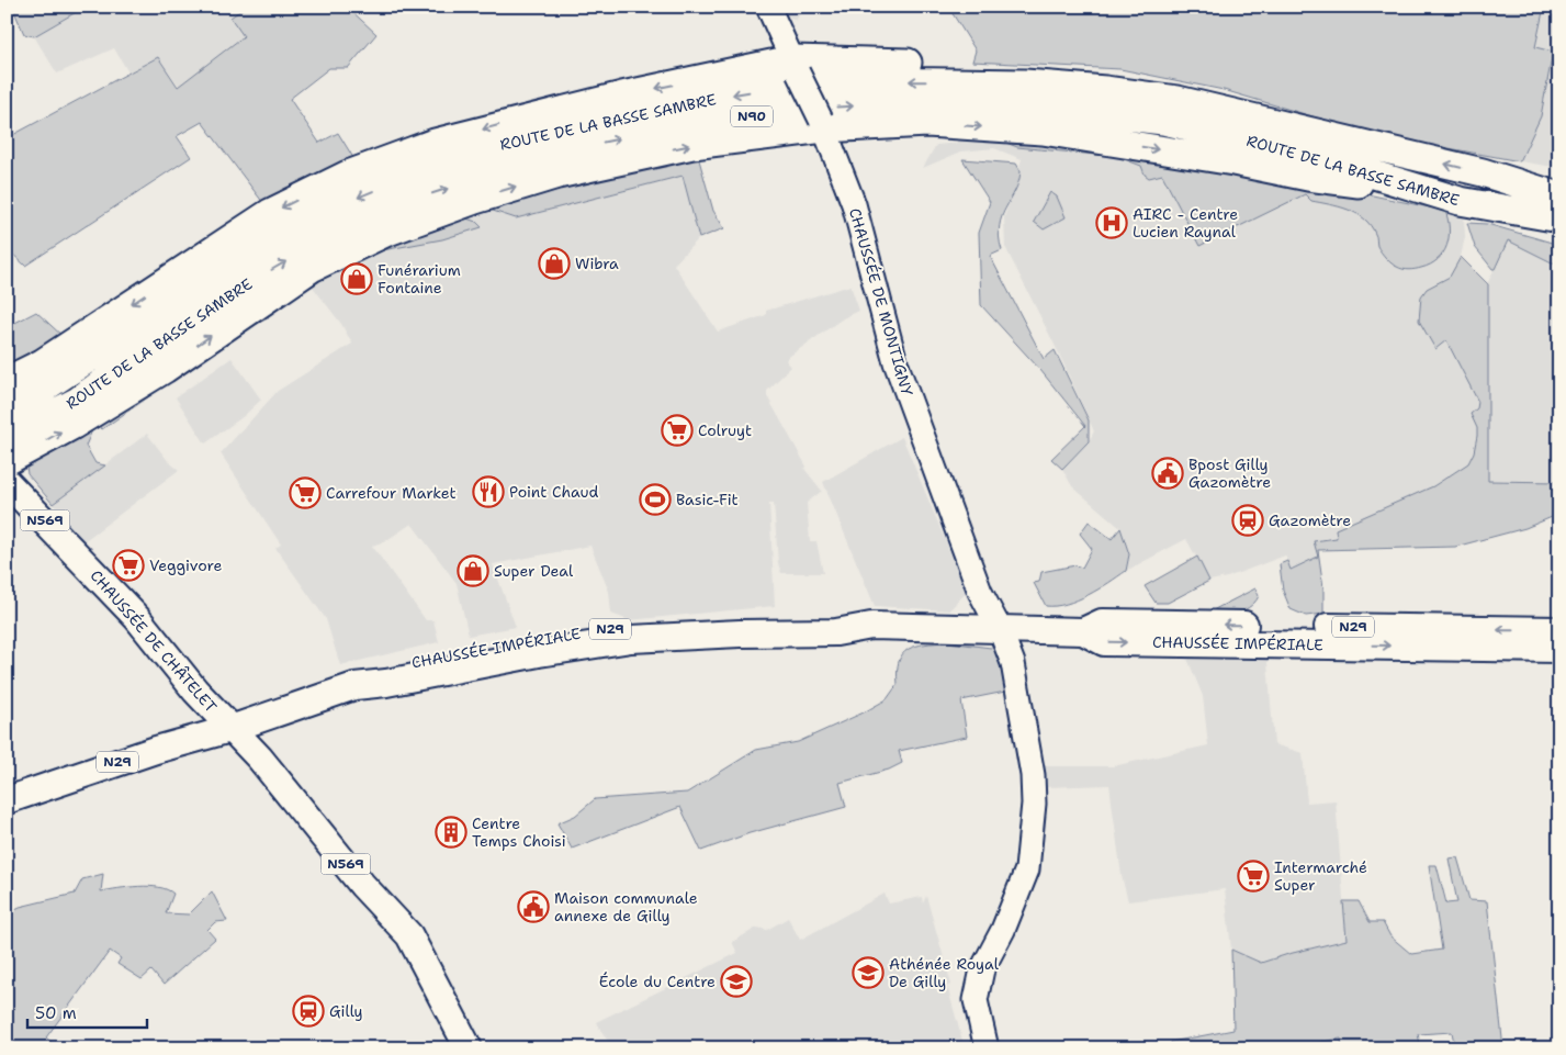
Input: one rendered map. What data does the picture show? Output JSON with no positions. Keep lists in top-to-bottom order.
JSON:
{
  "streets": {
    "highway": ["N90", "ROUTE DE LA BASSE SAMBRE"],
    "main road": [
      "CHAUSSÉE DE MONTIGNY",
      "N569",
      "N29",
      "CHAUSSÉE DE CHÂTELET",
      "CHAUSSÉE IMPÉRIALE"
    ]
  },
  "crossings": [
    ["CHAUSSÉE DE MONTIGNY", "CHAUSSÉE IMPÉRIALE"],
    ["N569", "N29"],
    ["N569", "CHAUSSÉE DE CHÂTELET"],
    ["N569", "CHAUSSÉE IMPÉRIALE"],
    ["N29", "CHAUSSÉE DE CHÂTELET"],
    ["N29", "CHAUSSÉE IMPÉRIALE"],
    ["CHAUSSÉE DE CHÂTELET", "CHAUSSÉE IMPÉRIALE"]
  ],
  "places": {
    "hospital": ["AIRC - Centre Lucien Raynal"],
    "shop": ["Wibra", "Funérarium Fontaine", "Super Deal"],
    "supermarket": [
      "Colruyt",
      "Carrefour Market",
      "Veggivore",
      "Intermarché Super"
    ],
    "public building": ["Bpost Gilly Gazomètre", "Maison communale annexe de Gilly"],
    "restaurant": ["Point Chaud"],
    "sports": ["Basic-Fit"],
    "station": ["Gazomètre", "Gilly"],
    "building": ["Centre Temps Choisi"],
    "school or university": ["Athénée Royal De Gilly", "École du Centre"]
  },
  "scale_bar": "50 m"
}
